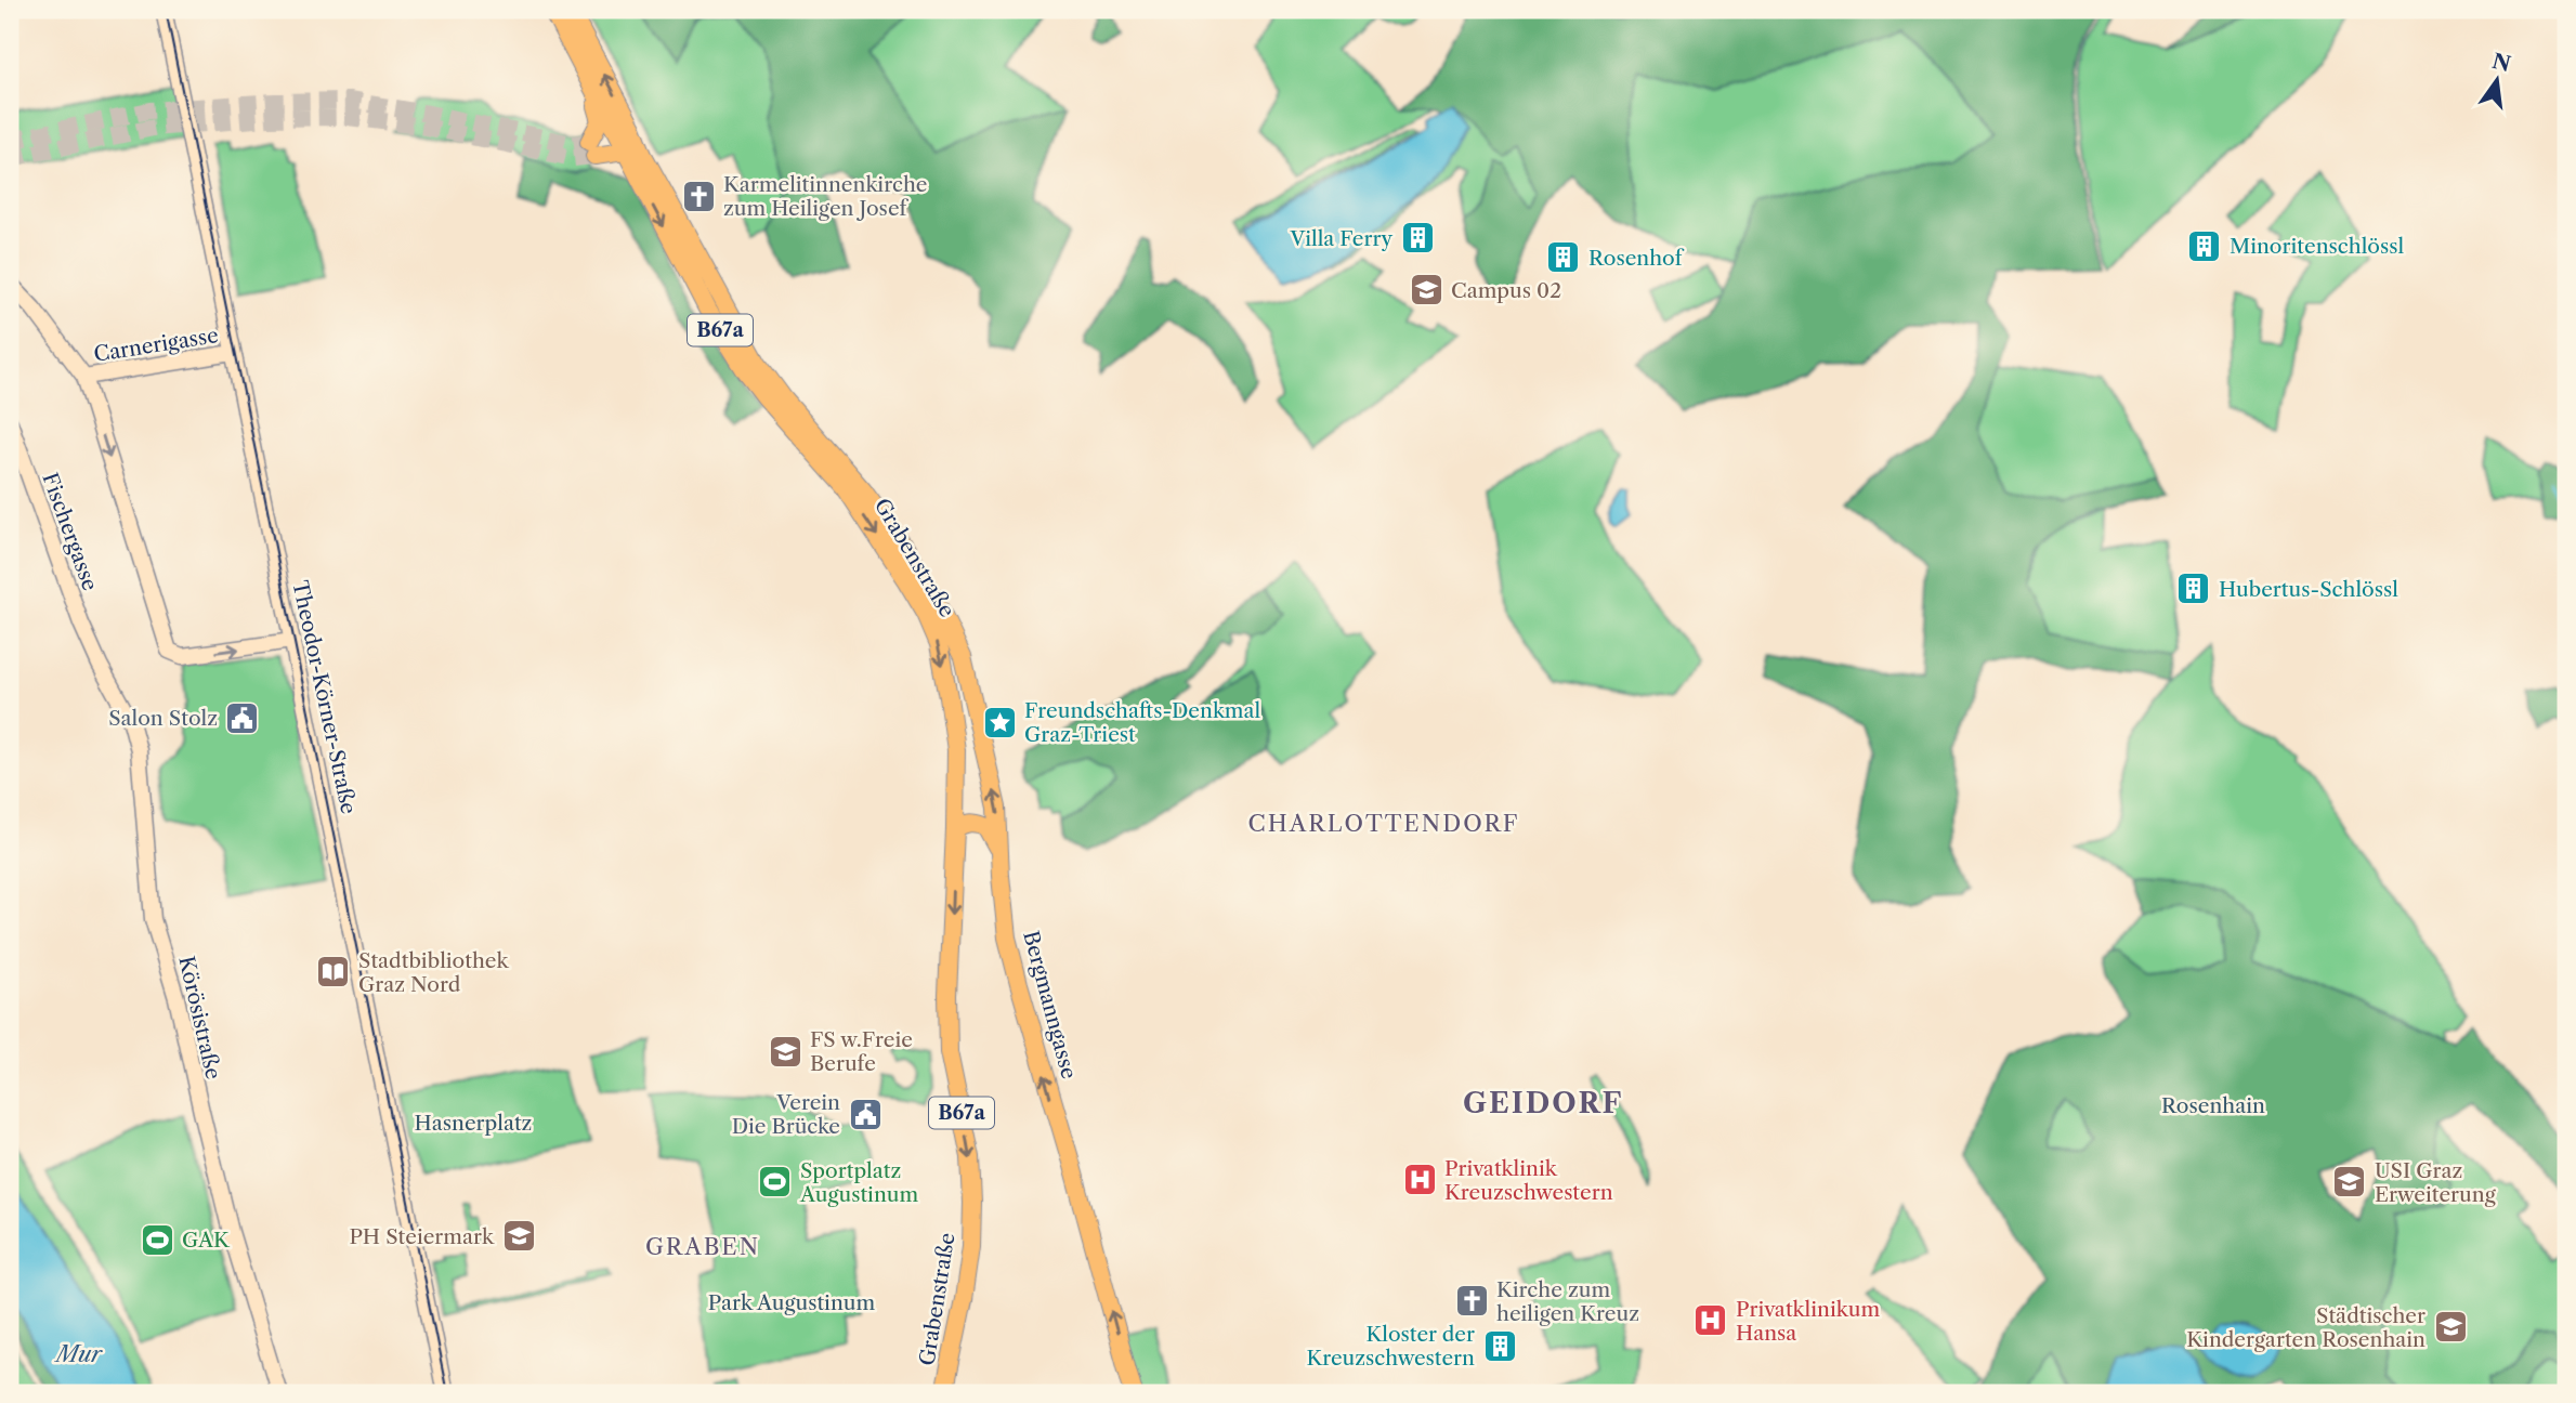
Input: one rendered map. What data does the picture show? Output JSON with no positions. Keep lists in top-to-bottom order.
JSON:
{
  "streets": {
    "main road": ["B67a", "Grabenstraße", "Bergmanngasse"],
    "street": [
      "Carnerigasse",
      "Fischergasse",
      "Theodor-Körner-Straße",
      "Körösistraße"
    ]
  },
  "crossings": [
    ["B67a", "Grabenstraße"],
    ["Carnerigasse", "Theodor-Körner-Straße"],
    ["Fischergasse", "Körösistraße"],
    ["Grabenstraße", "Bergmanngasse"]
  ],
  "one_way": ["Bergmanngasse"],
  "districts": ["CHARLOTTENDORF", "GEIDORF", "GRABEN"],
  "water": ["Mur"],
  "parks": ["Rosenhain", "Hasnerplatz", "Park Augustinum"],
  "places": {
    "church": ["Karmelitinnenkirche zum Heiligen Josef", "Kirche zum heiligen Kreuz"],
    "building": [
      "Villa Ferry",
      "Minoritenschlössl",
      "Rosenhof",
      "Hubertus-Schlössl",
      "Kloster der Kreuzschwestern"
    ],
    "school or university": [
      "Campus 02",
      "FS w.Freie Berufe",
      "USI Graz Erweiterung",
      "PH Steiermark",
      "Städtischer Kindergarten Rosenhain"
    ],
    "public building": ["Salon Stolz", "Verein Die Brücke"],
    "place": ["Freundschafts-Denkmal Graz-Triest"],
    "library": ["Stadtbibliothek Graz Nord"],
    "hospital": ["Privatklinik Kreuzschwestern", "Privatklinikum Hansa"],
    "sports": ["Sportplatz Augustinum", "GAK"]
  },
  "north": "top"
}
